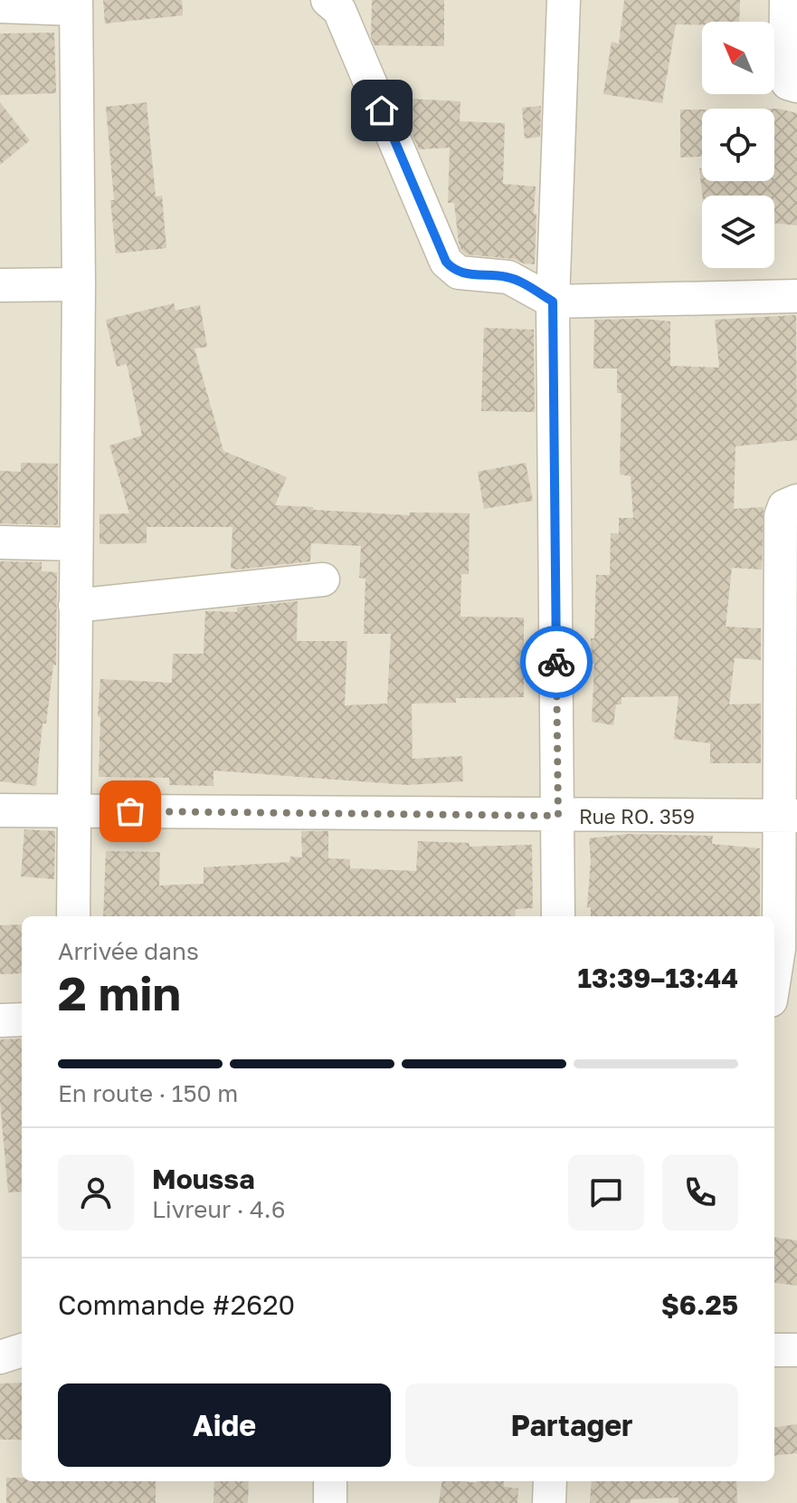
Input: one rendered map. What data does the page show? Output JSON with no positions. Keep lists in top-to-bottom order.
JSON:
{
  "streets": {
    "street": ["Rue RO. 359"]
  },
  "north": "top left",
  "page": {
    "heading": ["2 min", "Arrivée dans", "13:39–13:44"],
    "panel": [
      "Moussa",
      "Livreur · 4.6",
      "Commande #2620",
      "$6.25"
    ],
    "bar": "En route · 150 m",
    "buttons": ["Aide", "Partager"]
  }
}
